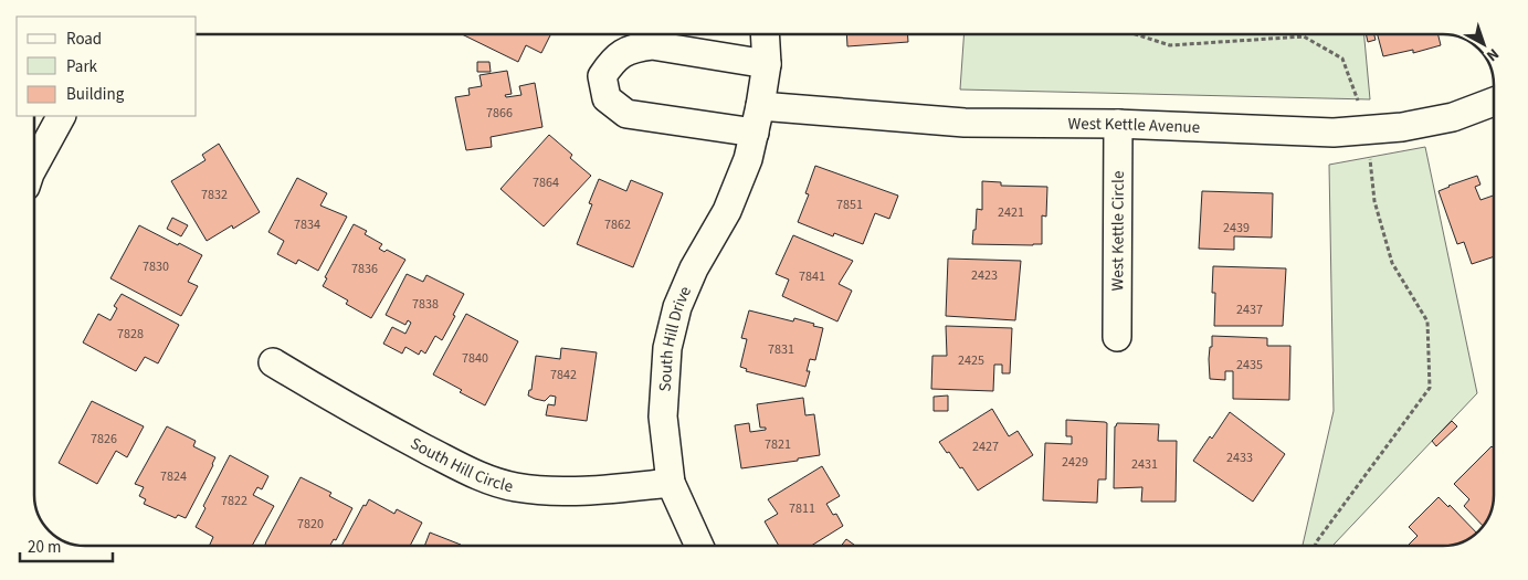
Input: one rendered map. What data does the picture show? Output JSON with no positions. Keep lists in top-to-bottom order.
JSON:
{
  "streets": {
    "street": [
      "West Kettle Avenue",
      "West Kettle Circle",
      "South Hill Drive",
      "South Hill Circle"
    ]
  },
  "crossings": [
    ["West Kettle Avenue", "West Kettle Circle"],
    ["West Kettle Avenue", "South Hill Drive"],
    ["South Hill Drive", "South Hill Circle"]
  ],
  "house_numbers": [
    "7866",
    "7864",
    "7832",
    "7851",
    "2421",
    "7834",
    "7862",
    "2439",
    "7830",
    "7836",
    "2423",
    "7841",
    "7838",
    "2437",
    "7828",
    "7831",
    "7840",
    "2425",
    "2435",
    "7842",
    "7826",
    "7821",
    "2427",
    "2433",
    "2429",
    "2431",
    "7824",
    "7822",
    "7811",
    "7820"
  ],
  "legend": ["Road", "Park", "Building"],
  "scale_bar": "20 m",
  "north": "bottom right"
}
